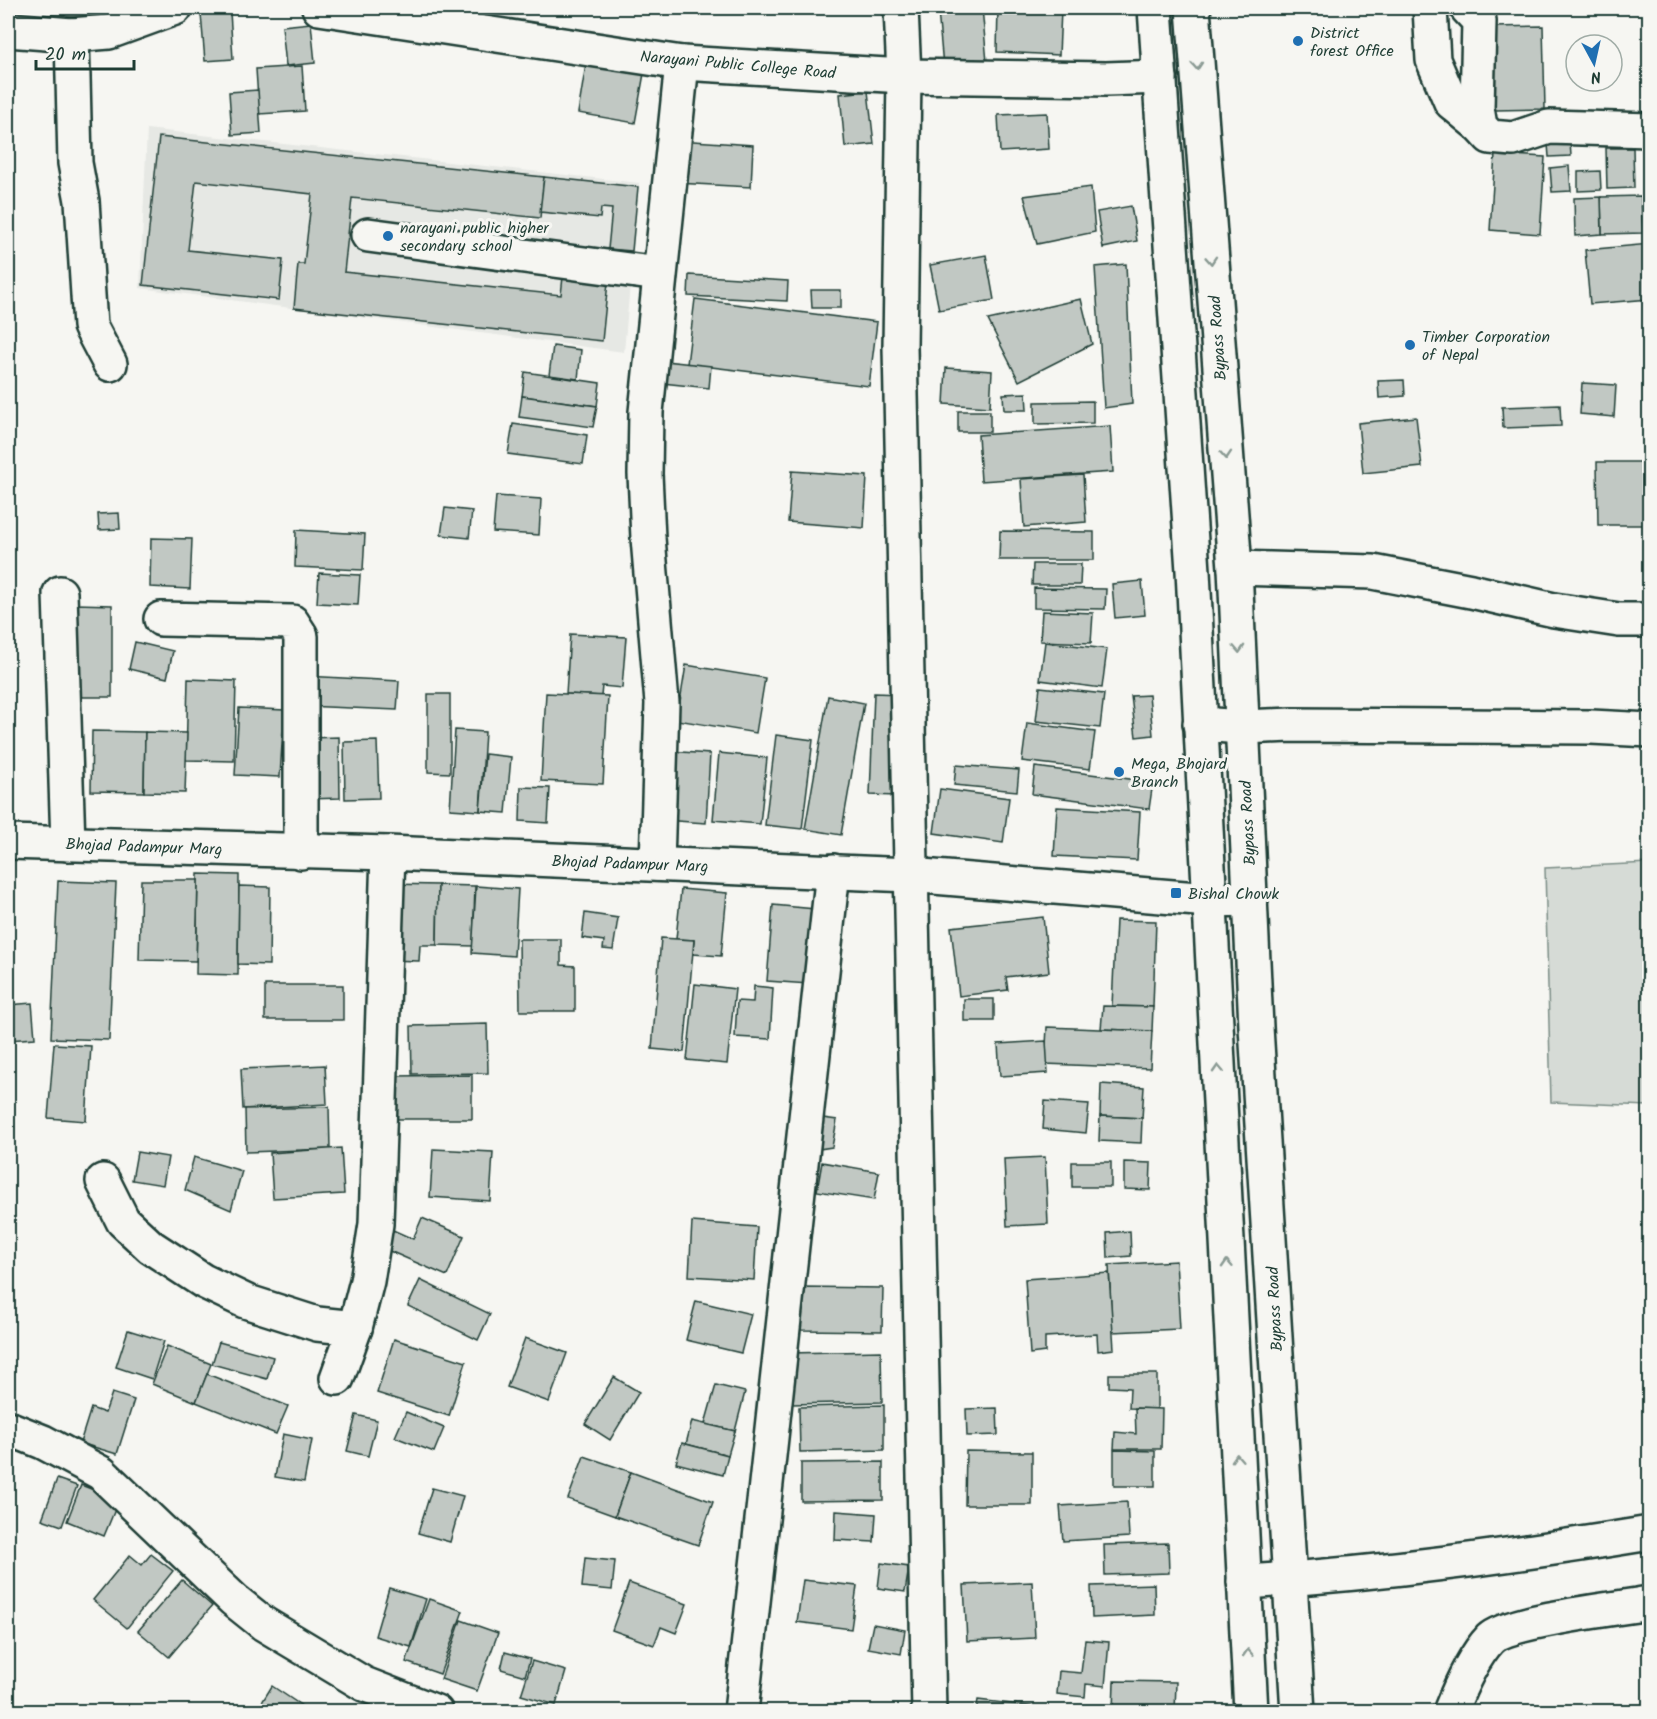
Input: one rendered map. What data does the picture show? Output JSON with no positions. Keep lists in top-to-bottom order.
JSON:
{
  "streets": {
    "main road": ["Narayani Public College Road", "Bypass Road", "Bhojad Padampur Marg"]
  },
  "crossings": [
    ["Bypass Road", "Bhojad Padampur Marg"]
  ],
  "places": {
    "other": [
      "District forest Office",
      "narayani public higher secondary school",
      "Timber Corporation of Nepal",
      "Mega, Bhojard Branch"
    ],
    "transit": ["Bishal Chowk"]
  },
  "scale_bar": "20 m",
  "north": "bottom"
}
